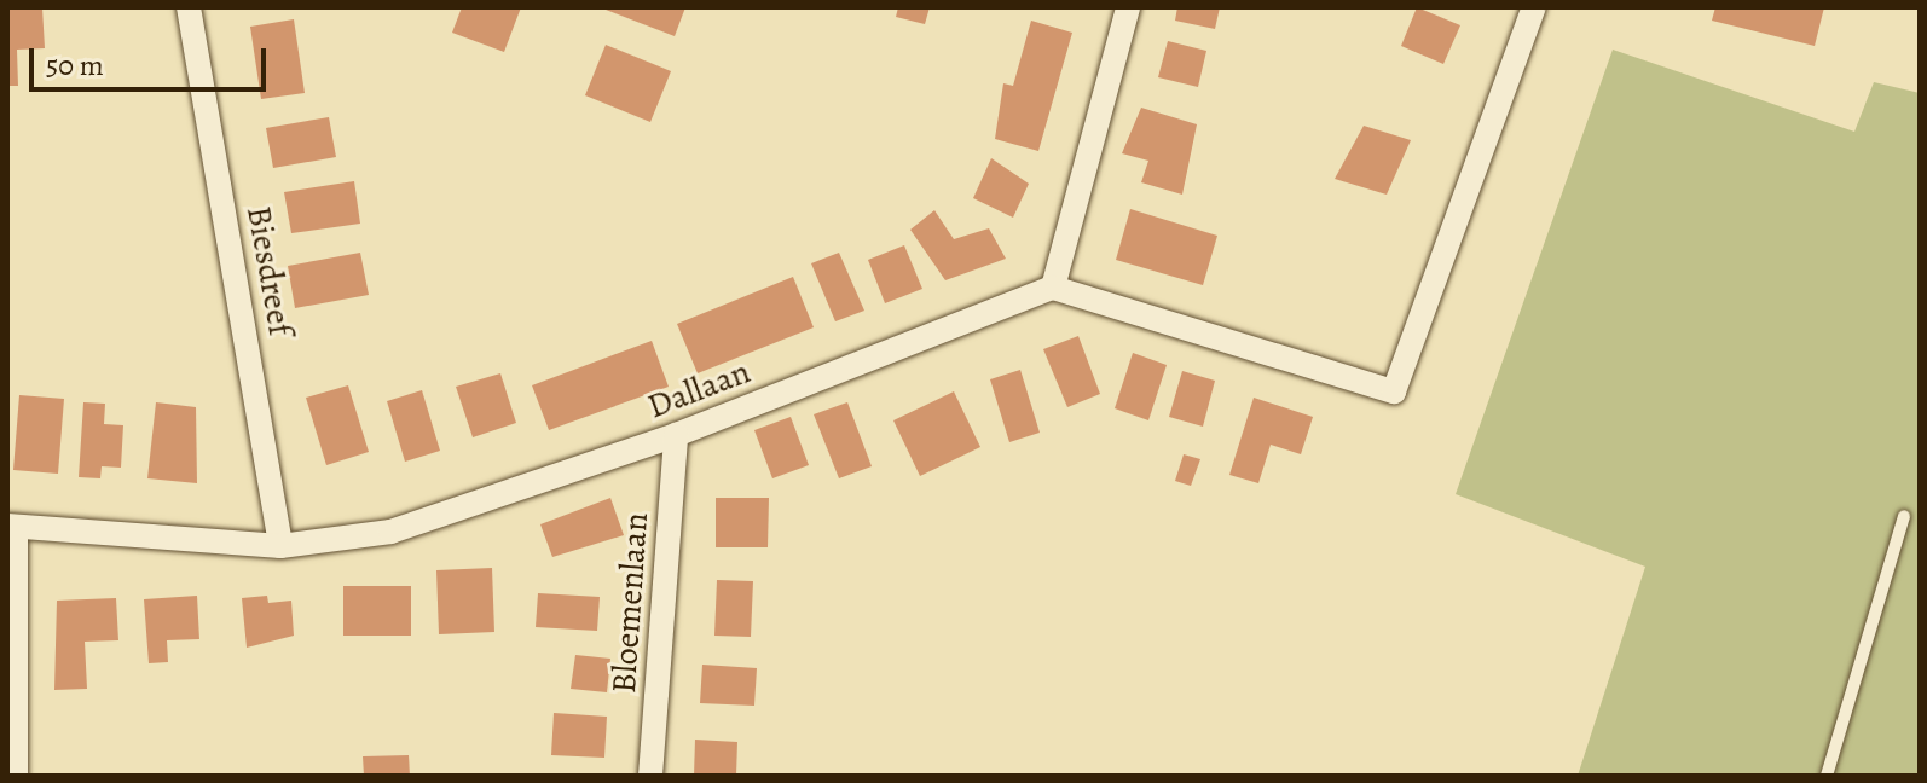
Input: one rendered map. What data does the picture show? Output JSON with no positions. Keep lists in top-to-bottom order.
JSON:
{
  "streets": {
    "street": ["Biesdreef", "Dallaan", "Bloemenlaan"]
  },
  "crossings": [
    ["Biesdreef", "Dallaan"],
    ["Dallaan", "Bloemenlaan"]
  ],
  "scale_bar": "50 m"
}
